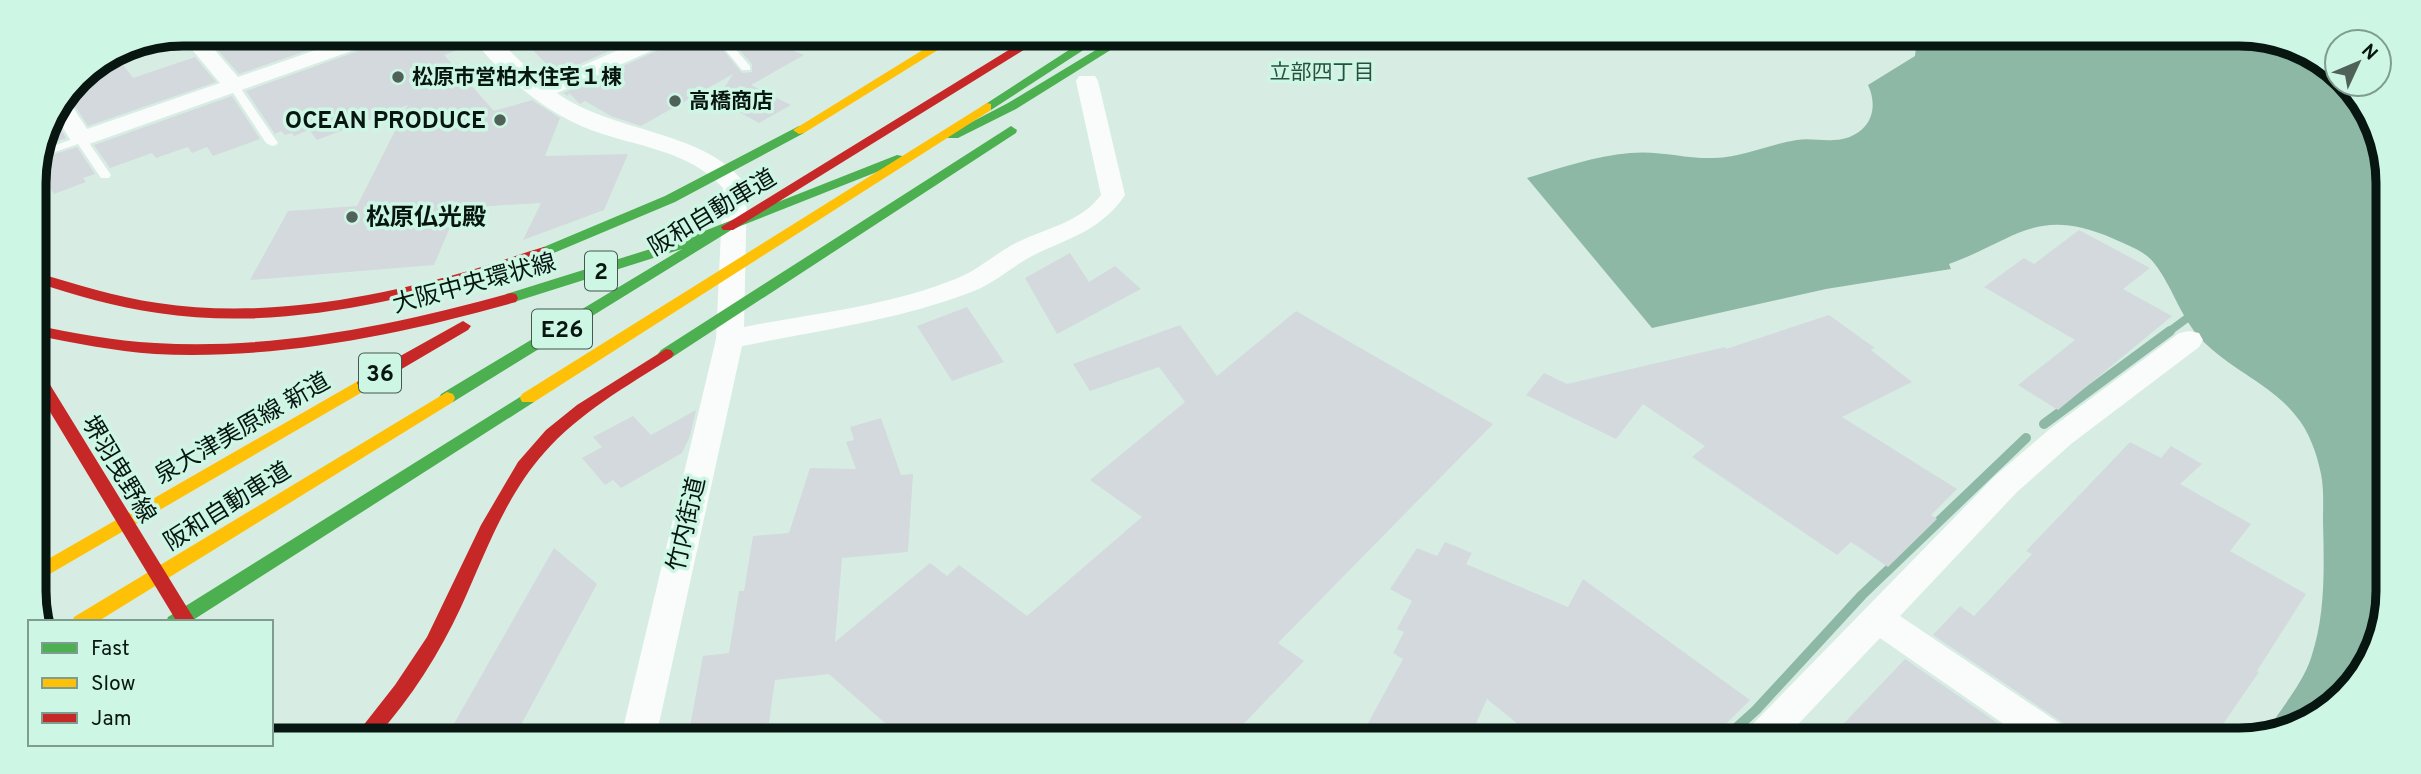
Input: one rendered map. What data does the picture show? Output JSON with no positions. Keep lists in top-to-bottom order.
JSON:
{
  "streets": {
    "main road": [
      "阪和自動車道",
      "2",
      "大阪中央環状線",
      "E26",
      "36",
      "泉大津美原線 新道",
      "堺羽曳野線"
    ],
    "street": ["竹内街道"]
  },
  "crossings": [
    ["大阪中央環状線", "竹内街道"],
    ["泉大津美原線 新道", "堺羽曳野線"]
  ],
  "districts": ["立部四丁目"],
  "places": [
    "松原市営柏木住宅１棟",
    "高橋商店",
    "OCEAN PRODUCE",
    "松原仏光殿"
  ],
  "legend": ["Fast", "Slow", "Jam"],
  "north": "top right"
}
